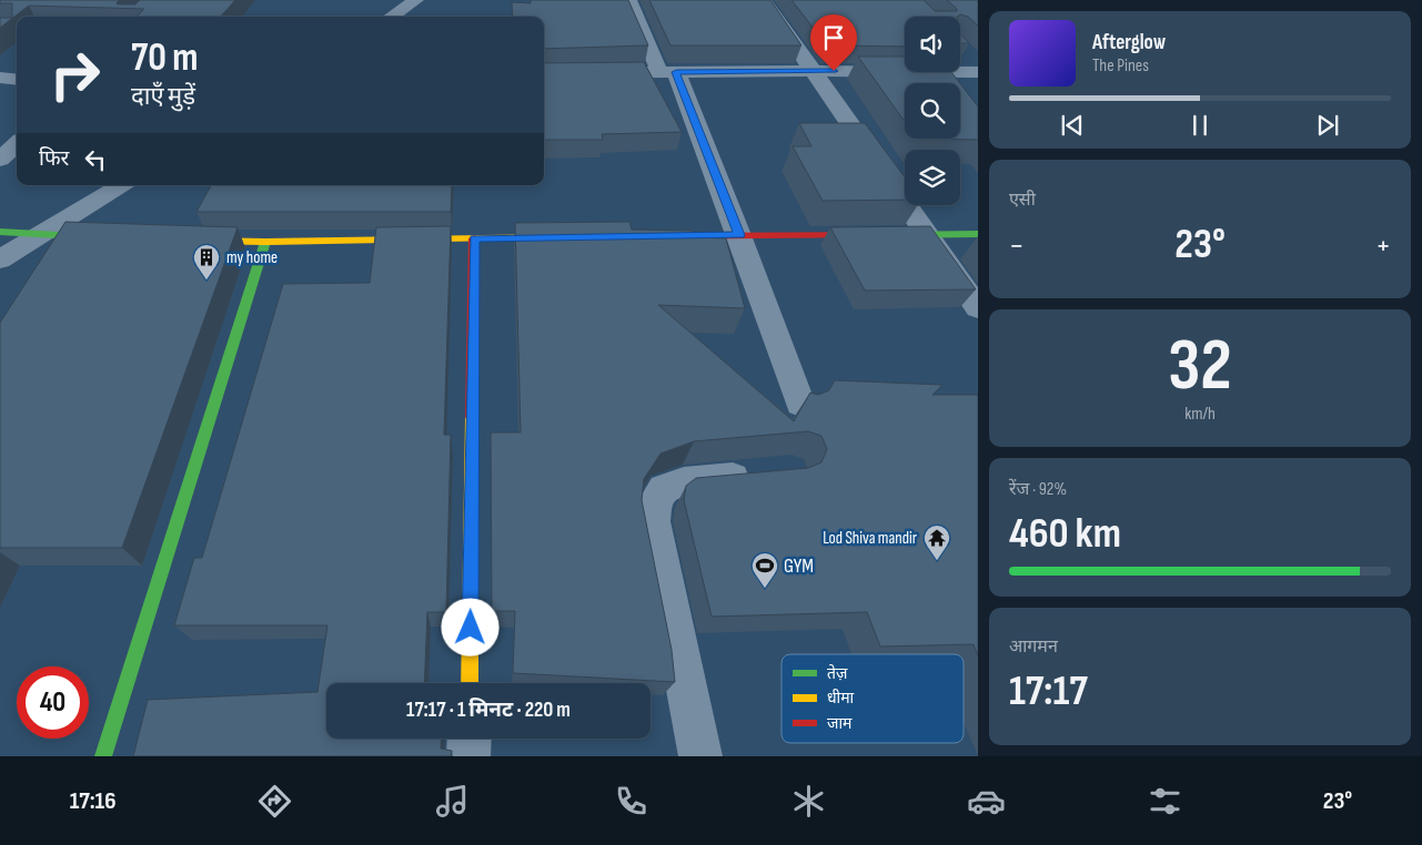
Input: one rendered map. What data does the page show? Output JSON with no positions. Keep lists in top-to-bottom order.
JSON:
{
  "places": {
    "building": ["my home"],
    "temple": ["Lod Shiva mandir"],
    "sports": ["GYM"]
  },
  "legend": ["तेज़", "धीमा", "जाम"],
  "page": {
    "turn": ["70 m", "दाएँ मुड़ें"],
    "song": ["Afterglow", "The Pines"],
    "then": "फिर",
    "tile": [
      "एसी",
      ["32", "km/h"],
      ["रेंज · 92%", "460 km"],
      ["आगमन", "17:17"]
    ],
    "heat": ["−", "23°", "+"],
    "limit": "40",
    "trip": "17:17 · 1 मिनट · 220 m",
    "tabs": ["17:16", "23°"]
  }
}
